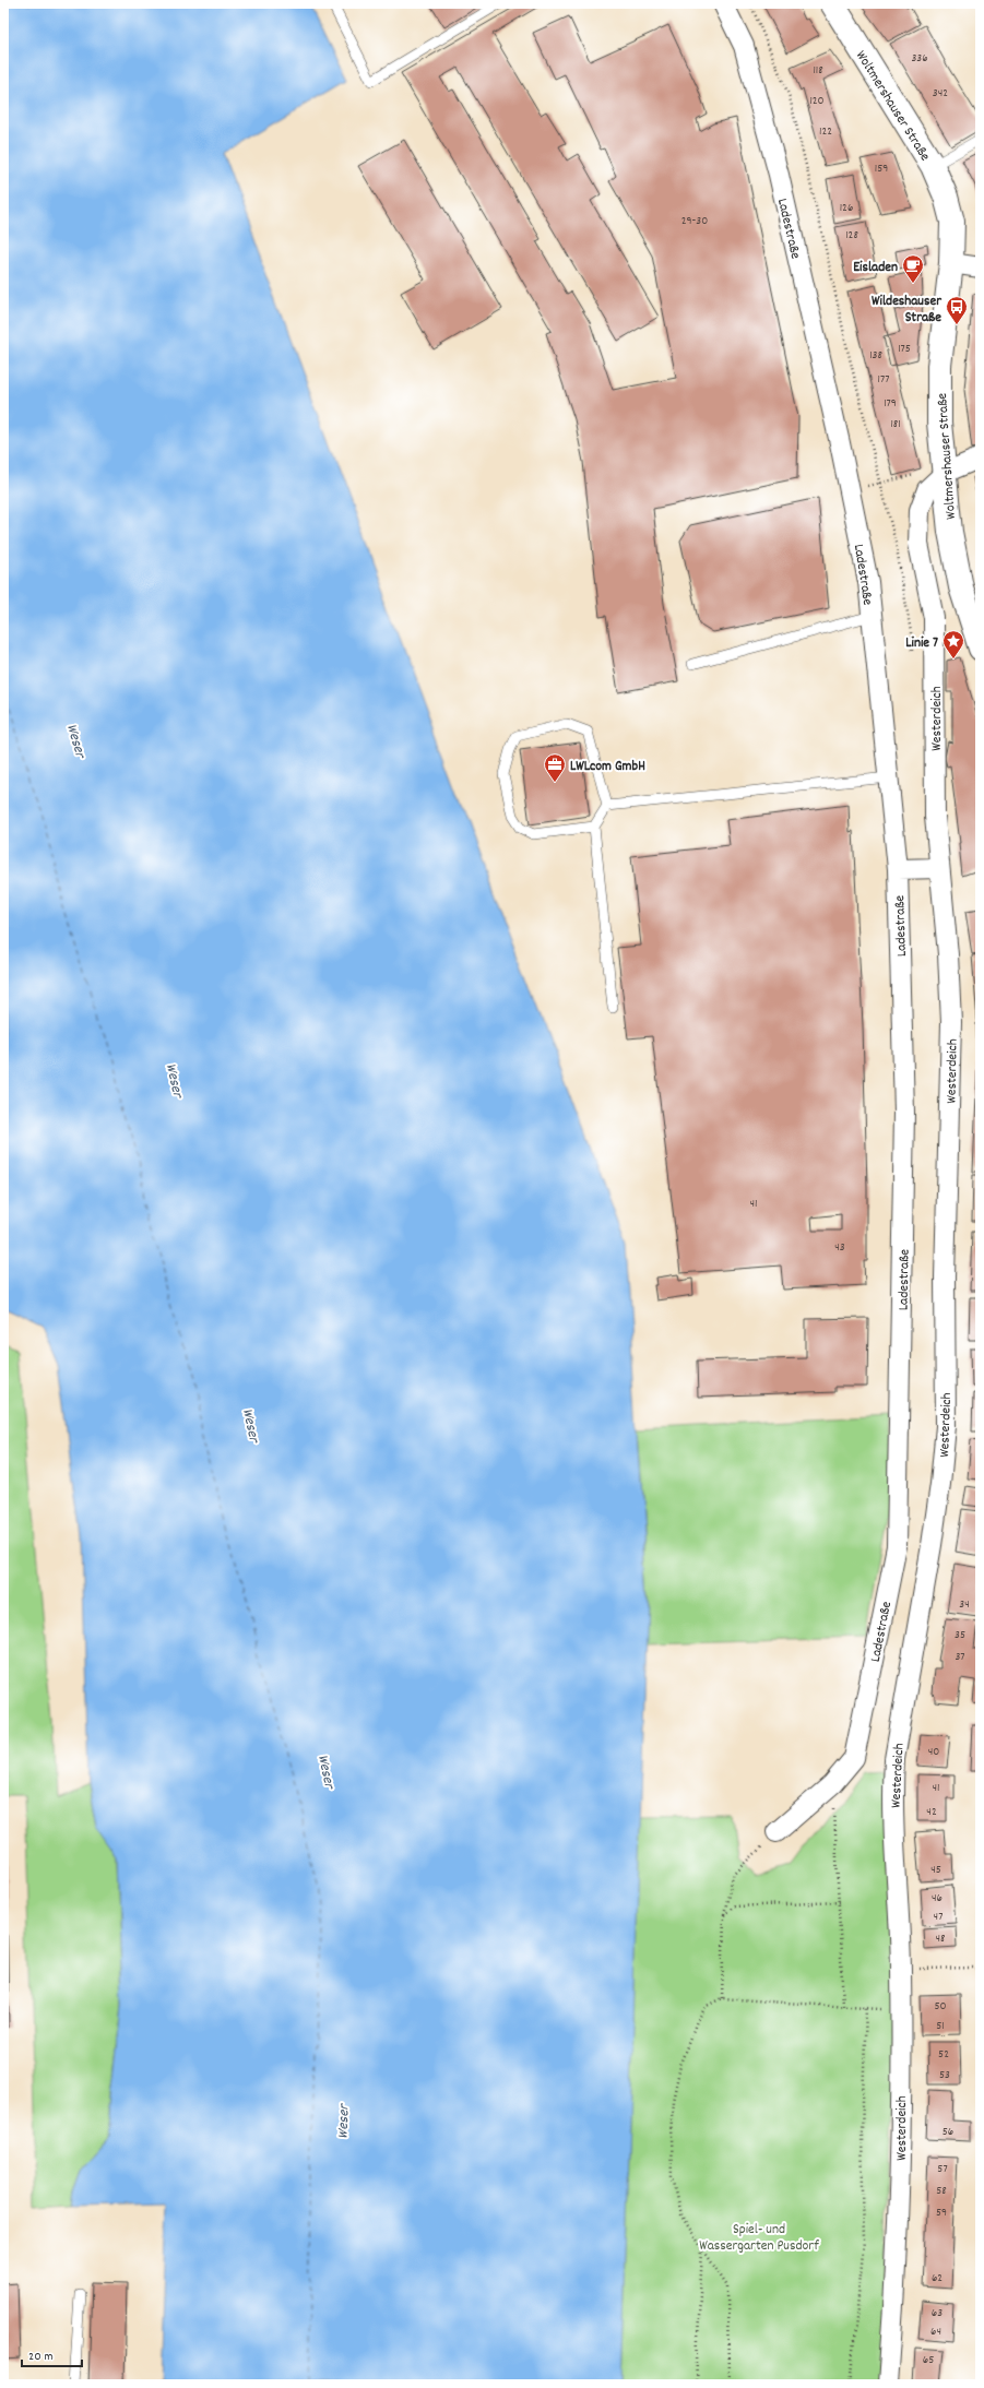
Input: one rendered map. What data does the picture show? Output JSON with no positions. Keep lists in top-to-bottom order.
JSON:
{
  "streets": {
    "street": ["Woltmershauser Straße", "Ladestraße", "Westerdeich"]
  },
  "crossings": [
    ["Woltmershauser Straße", "Westerdeich"]
  ],
  "water": ["Weser"],
  "parks": ["Spiel- und Wassergarten Pusdorf"],
  "places": {
    "cafe": ["Eisladen"],
    "bus stop": ["Wildeshauser Straße"],
    "place": ["Linie 7"],
    "office": ["LWLcom GmbH"]
  },
  "house_numbers": [
    "336",
    "118",
    "342",
    "120",
    "122",
    "159",
    "126",
    "29-30",
    "128",
    "175",
    "138",
    "177",
    "179",
    "181",
    "41",
    "43",
    "34",
    "35",
    "37",
    "40",
    "41",
    "42",
    "45",
    "46",
    "47",
    "48",
    "50",
    "51",
    "52",
    "53",
    "56",
    "57",
    "58",
    "59",
    "62",
    "63",
    "64",
    "65"
  ],
  "scale_bar": "20 m"
}
